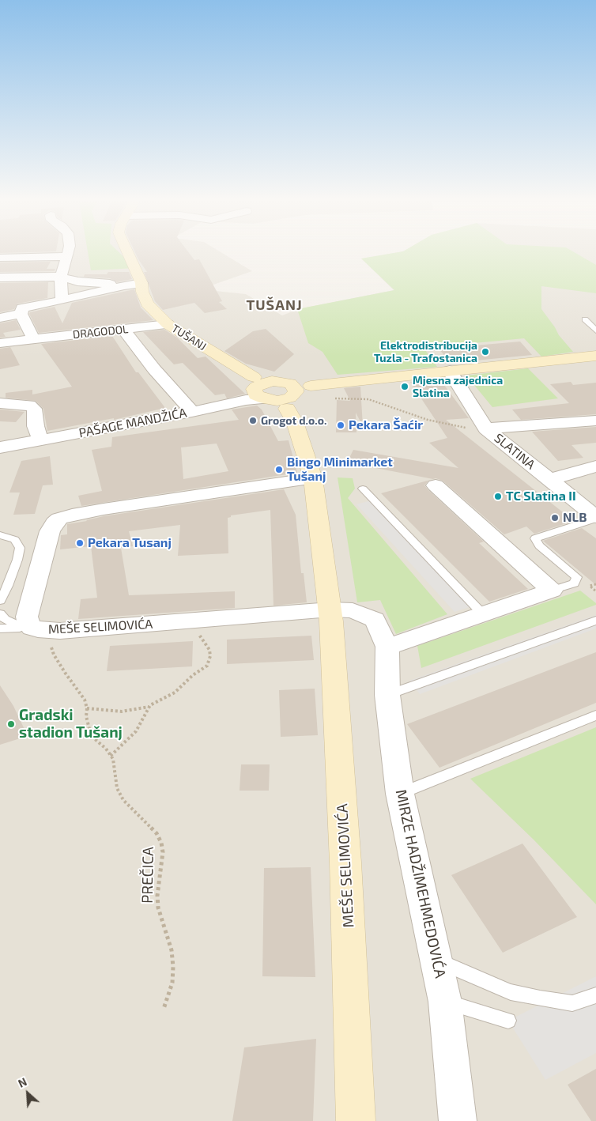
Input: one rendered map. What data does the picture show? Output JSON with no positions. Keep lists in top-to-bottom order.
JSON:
{
  "streets": {
    "street": [
      "DRAGODOL",
      "TUŠANJ",
      "PAŠAGE MANDŽIĆA",
      "SLATINA",
      "MEŠE SELIMOVIĆA",
      "MIRZE HADŽIMEHMEDOVIĆA"
    ],
    "path": ["PREČICA"]
  },
  "crossings": [
    ["DRAGODOL", "TUŠANJ"],
    ["TUŠANJ", "PAŠAGE MANDŽIĆA"],
    ["TUŠANJ", "MEŠE SELIMOVIĆA"],
    ["PAŠAGE MANDŽIĆA", "MEŠE SELIMOVIĆA"],
    ["MEŠE SELIMOVIĆA", "PREČICA"],
    ["MEŠE SELIMOVIĆA", "MIRZE HADŽIMEHMEDOVIĆA"]
  ],
  "districts": ["TUŠANJ"],
  "places": [
    "Elektrodistribucija Tuzla - Trafostanica",
    "Mjesna zajednica Slatina",
    "Grogot d.o.o.",
    "Pekara Šaćir",
    "Bingo Minimarket Tušanj",
    "TC Slatina II",
    "NLB",
    "Pekara Tusanj",
    "Gradski stadion Tušanj"
  ],
  "north": "top left"
}
